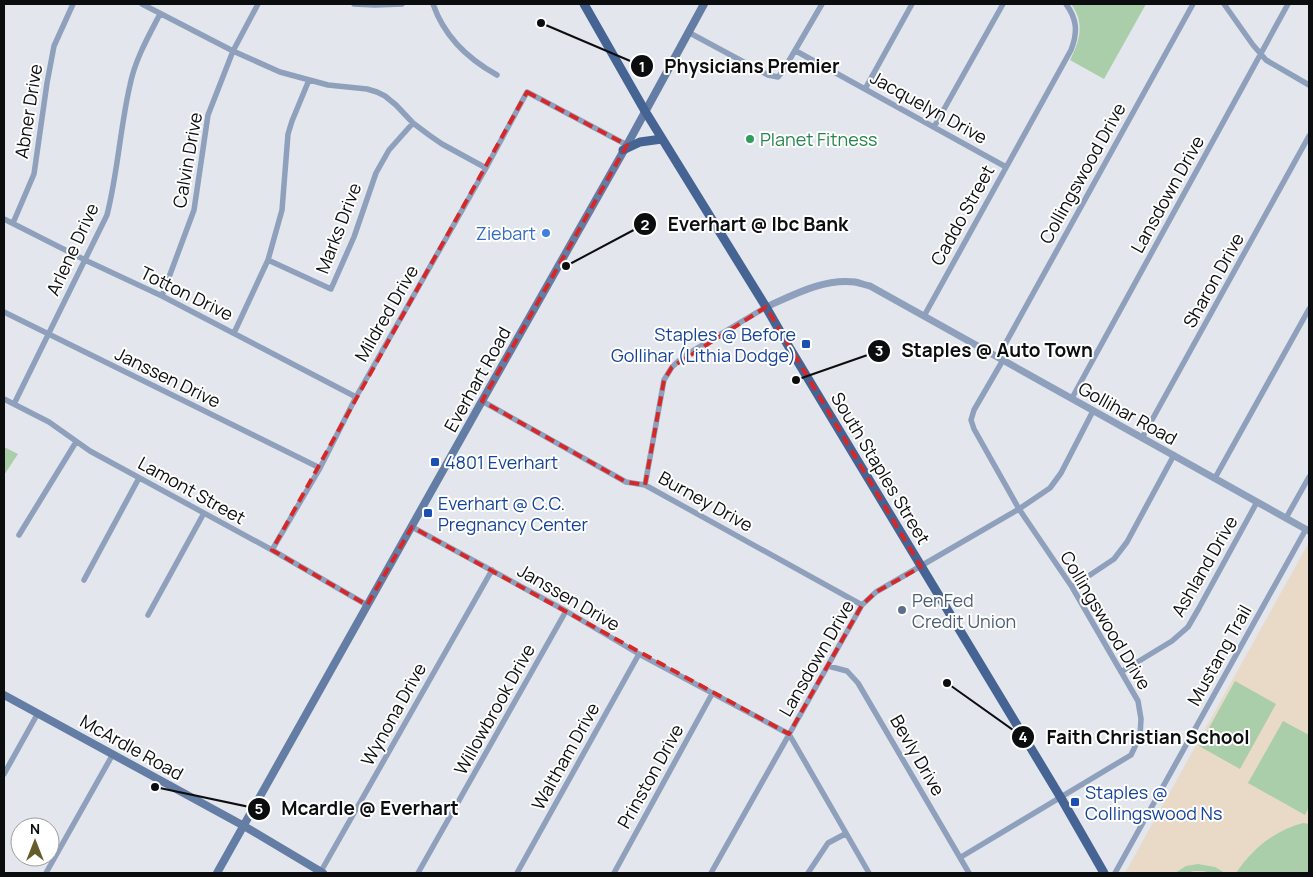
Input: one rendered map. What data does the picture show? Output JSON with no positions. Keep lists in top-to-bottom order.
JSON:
{
  "streets": {
    "main road": ["Everhart Road", "South Staples Street", "McArdle Road"],
    "street": [
      "Jacquelyn Drive",
      "Abner Drive",
      "Calvin Drive",
      "Collingswood Drive",
      "Lansdown Drive",
      "Caddo Street",
      "Marks Drive",
      "Arlene Drive",
      "Sharon Drive",
      "Totton Drive",
      "Mildred Drive",
      "Janssen Drive",
      "Gollihar Road",
      "Lamont Street",
      "Burney Drive",
      "Ashland Drive",
      "Mustang Trail",
      "Willowbrook Drive",
      "Wynona Drive",
      "Bevly Drive",
      "Waltham Drive",
      "Prinston Drive"
    ]
  },
  "crossings": [
    ["Jacquelyn Drive", "Caddo Street"],
    ["Abner Drive", "Totton Drive"],
    ["Calvin Drive", "Totton Drive"],
    ["Collingswood Drive", "Lansdown Drive"],
    ["Collingswood Drive", "Gollihar Road"],
    ["Collingswood Drive", "South Staples Street"],
    ["Collingswood Drive", "Ashland Drive"],
    ["Collingswood Drive", "Bevly Drive"],
    ["Lansdown Drive", "Janssen Drive"],
    ["Lansdown Drive", "Gollihar Road"],
    ["Lansdown Drive", "South Staples Street"],
    ["Lansdown Drive", "Burney Drive"],
    ["Lansdown Drive", "Bevly Drive"],
    ["Lansdown Drive", "Prinston Drive"],
    ["Caddo Street", "Gollihar Road"],
    ["Arlene Drive", "Totton Drive"],
    ["Arlene Drive", "Janssen Drive"],
    ["Arlene Drive", "Lamont Street"],
    ["Sharon Drive", "Gollihar Road"],
    ["Totton Drive", "Mildred Drive"],
    ["Mildred Drive", "Janssen Drive"],
    ["Mildred Drive", "Everhart Road"],
    ["Mildred Drive", "Lamont Street"],
    ["Janssen Drive", "Everhart Road"],
    ["Janssen Drive", "Willowbrook Drive"],
    ["Janssen Drive", "Wynona Drive"],
    ["Janssen Drive", "Waltham Drive"],
    ["Janssen Drive", "Prinston Drive"],
    ["Everhart Road", "South Staples Street"],
    ["Everhart Road", "Lamont Street"],
    ["Everhart Road", "Burney Drive"],
    ["Everhart Road", "McArdle Road"],
    ["Gollihar Road", "South Staples Street"],
    ["Gollihar Road", "Ashland Drive"],
    ["Gollihar Road", "Mustang Trail"],
    ["Wynona Drive", "McArdle Road"]
  ],
  "places": {
    "other": [
      "Physicians Premier",
      "Planet Fitness",
      "Ziebart",
      "Everhart @ Ibc Bank",
      "Staples @ Auto Town",
      "PenFed Credit Union",
      "Faith Christian School",
      "Mcardle @ Everhart"
    ],
    "transit": [
      "Staples @ Before Gollihar (Lithia Dodge)",
      "4801 Everhart",
      "Everhart @ C.C. Pregnancy Center",
      "Staples @ Collingswood Ns"
    ]
  },
  "north": "top"
}
